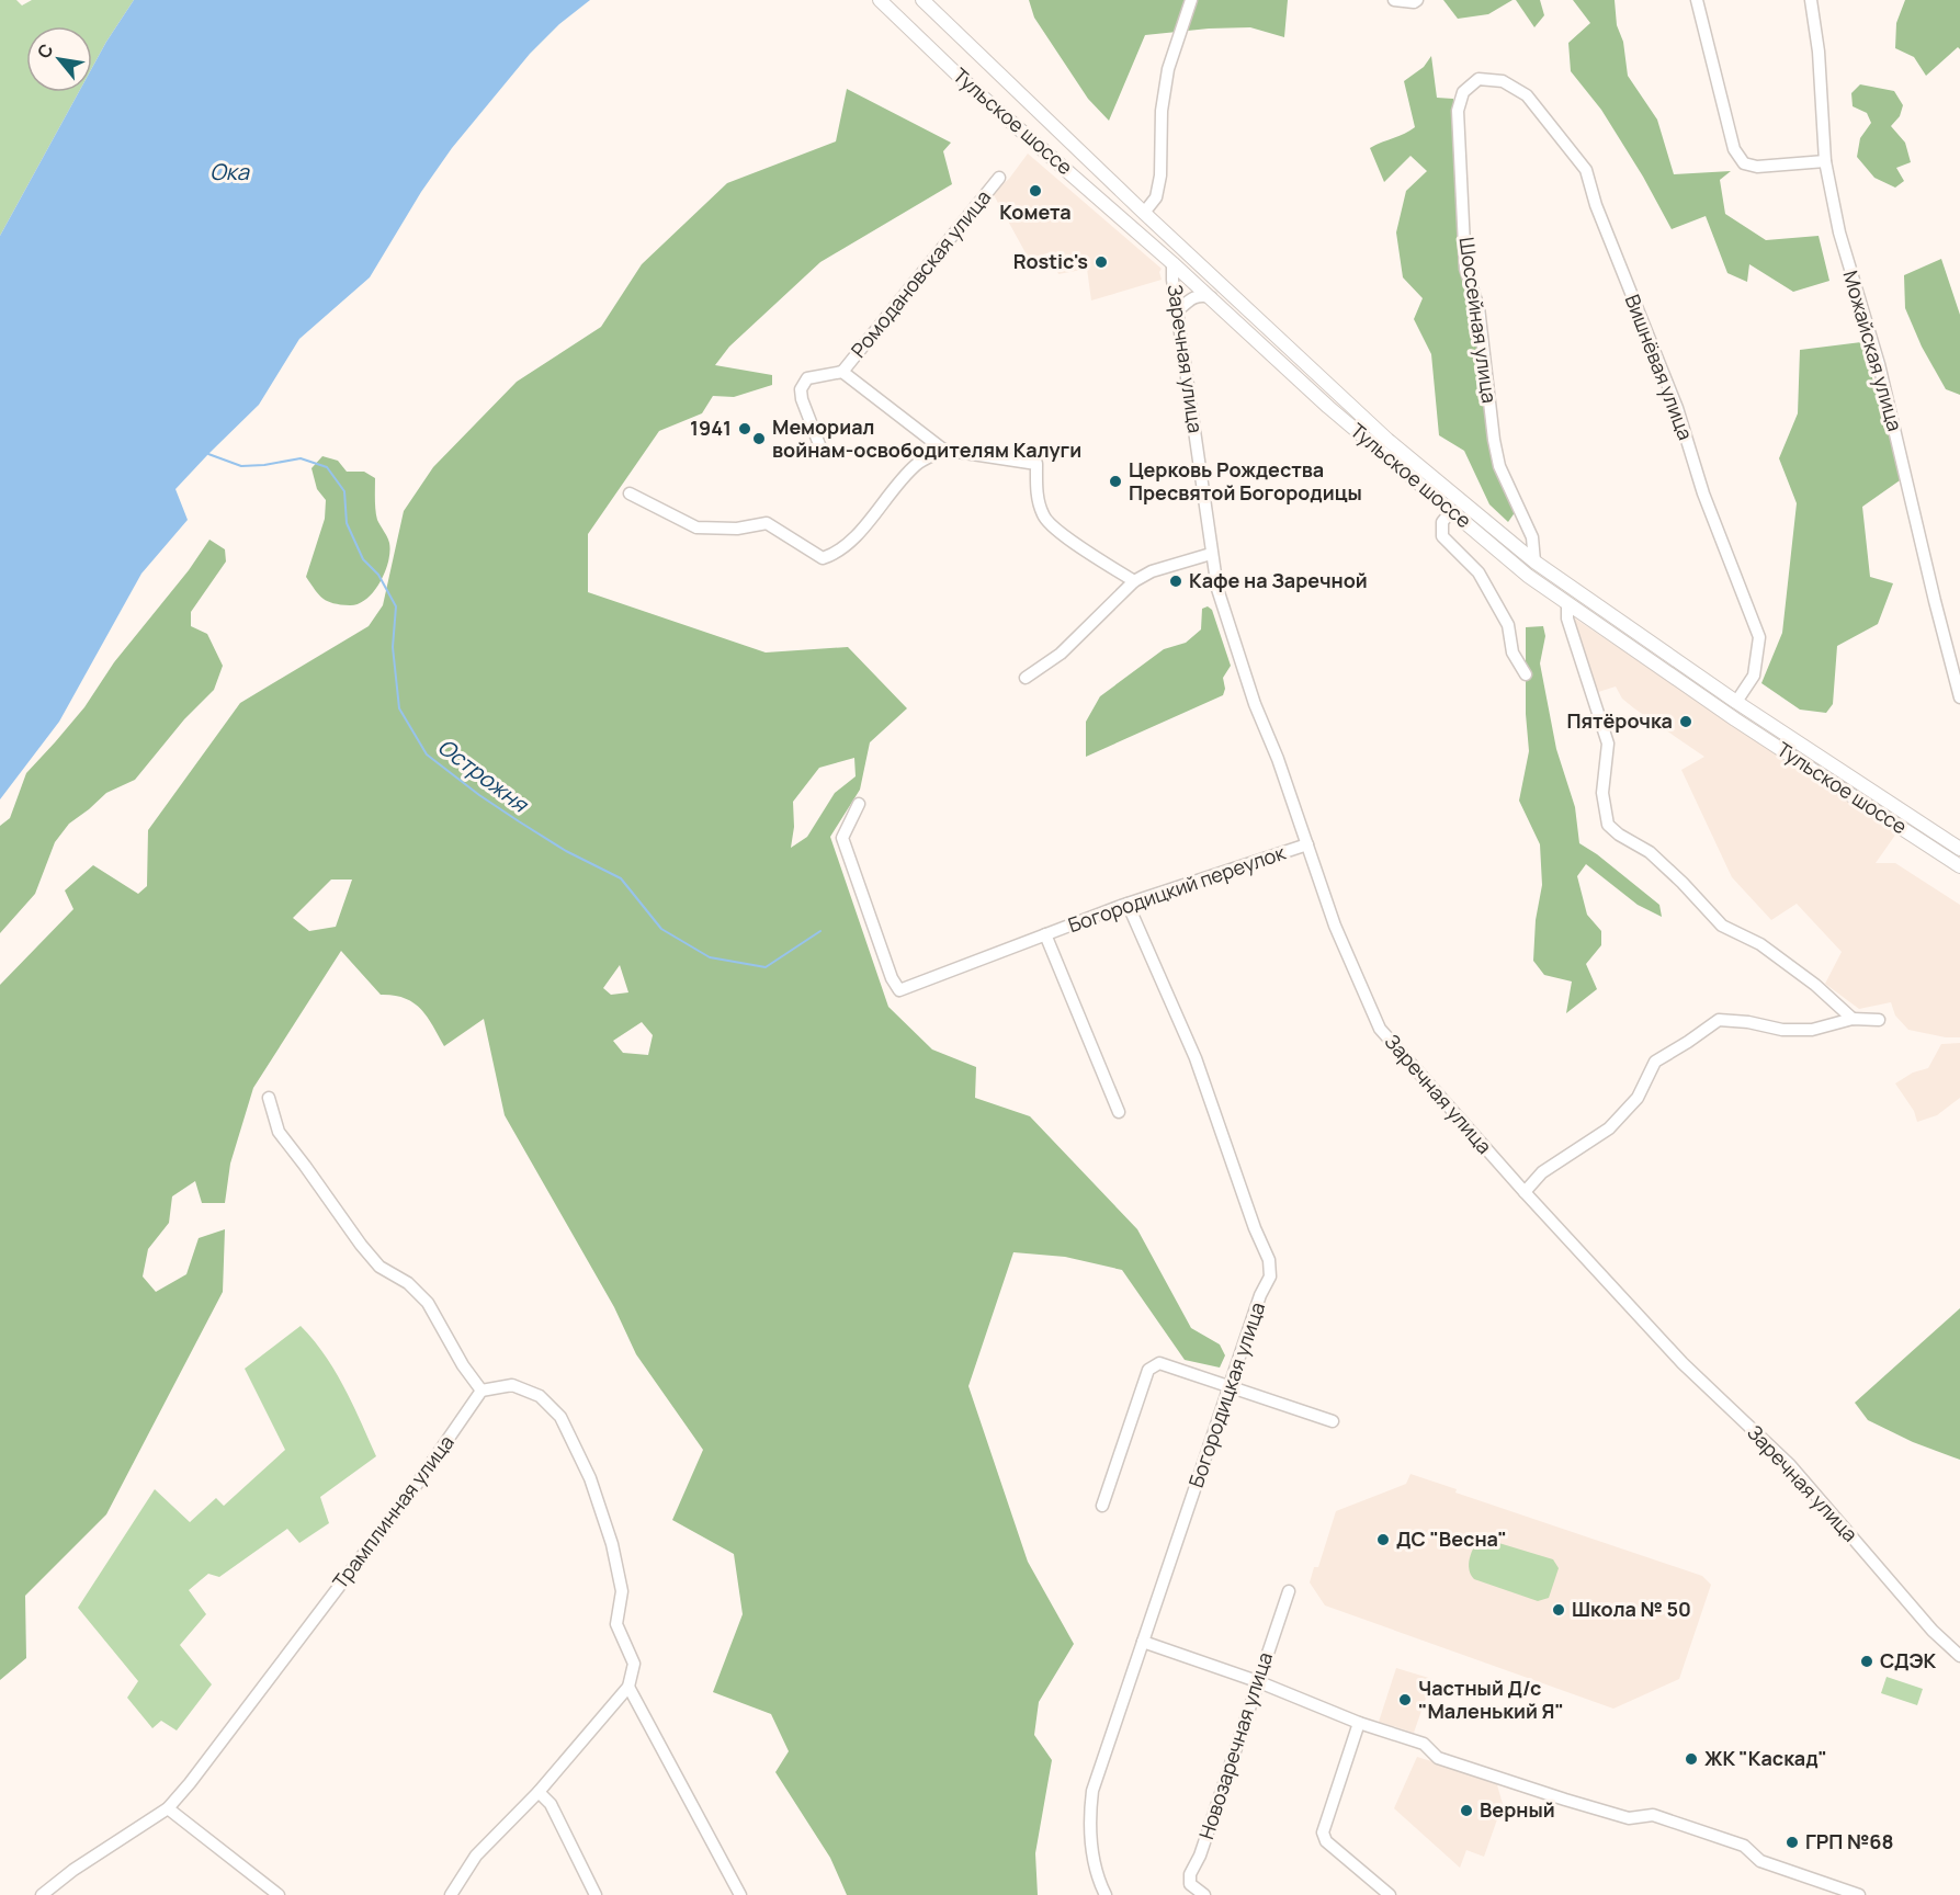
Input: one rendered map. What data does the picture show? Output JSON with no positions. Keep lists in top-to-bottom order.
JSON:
{
  "streets": {
    "main road": ["Тульское шоссе"],
    "street": [
      "Ромодановская улица",
      "Шоссейная улица",
      "Можайская улица",
      "Заречная улица",
      "Вишнёвая улица",
      "Богородицкий переулок",
      "Богородицкая улица",
      "Трамплинная улица",
      "Новозаречная улица"
    ]
  },
  "crossings": [
    ["Тульское шоссе", "Шоссейная улица"],
    ["Тульское шоссе", "Заречная улица"],
    ["Тульское шоссе", "Вишнёвая улица"],
    ["Шоссейная улица", "Вишнёвая улица"],
    ["Заречная улица", "Богородицкий переулок"],
    ["Богородицкий переулок", "Богородицкая улица"]
  ],
  "water": ["Ока", "Острожня"],
  "places": [
    "Комета",
    "Rostic's",
    "1941",
    "Мемориал войнам-освободителям Калуги",
    "Церковь Рождества Пресвятой Богородицы",
    "Кафе на Заречной",
    "Пятёрочка",
    "ДС \"Весна\"",
    "Школа № 50",
    "СДЭК",
    "Частный Д/с \"Маленький Я\"",
    "ЖК \"Каскад\"",
    "Верный",
    "ГРП №68"
  ],
  "north": "top left"
}
